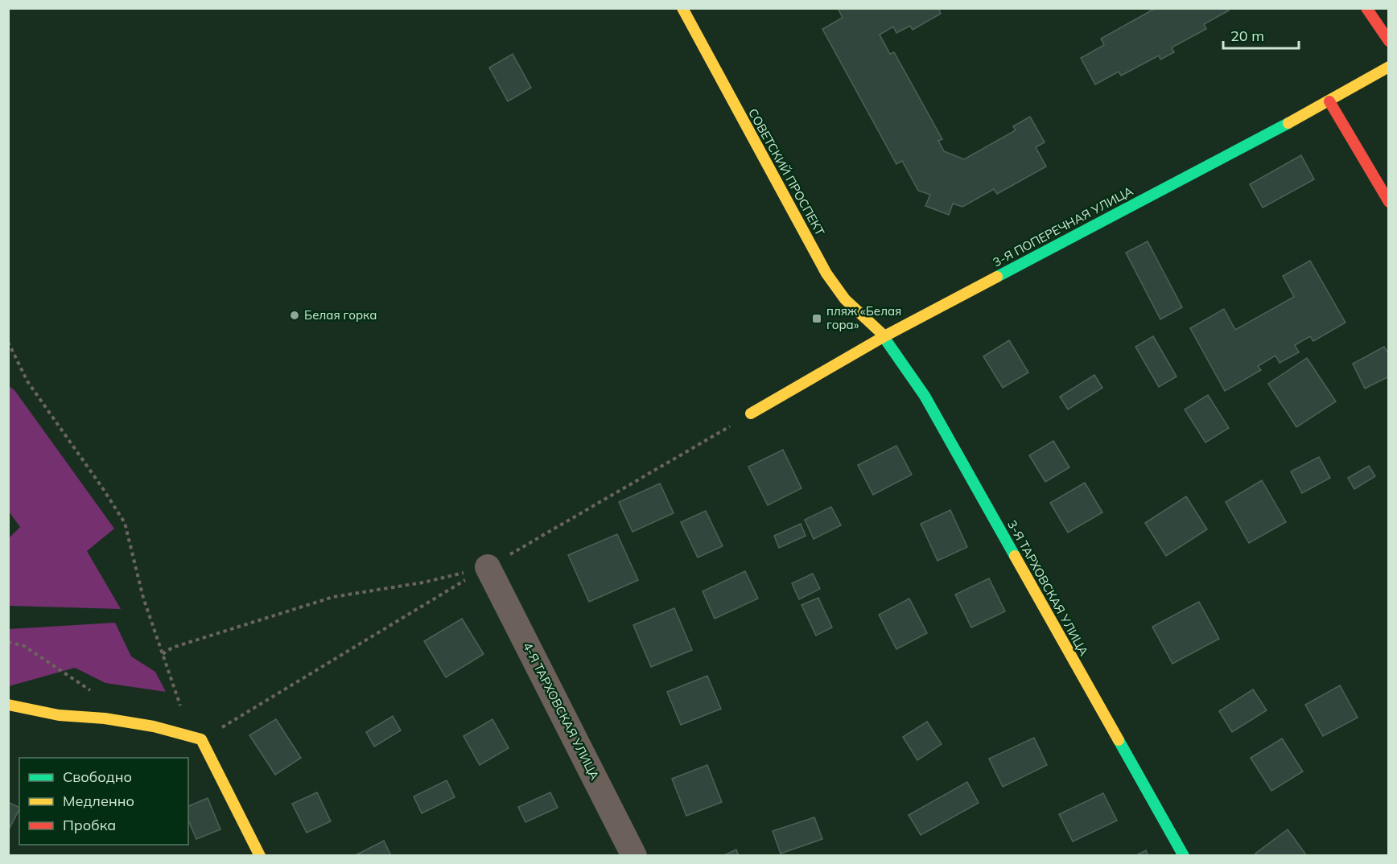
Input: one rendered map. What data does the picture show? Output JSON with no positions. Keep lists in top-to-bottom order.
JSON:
{
  "streets": {
    "street": [
      "СОВЕТСКИЙ ПРОСПЕКТ",
      "3-Я ПОПЕРЕЧНАЯ УЛИЦА",
      "3-Я ТАРХОВСКАЯ УЛИЦА",
      "4-Я ТАРХОВСКАЯ УЛИЦА"
    ]
  },
  "crossings": [
    ["СОВЕТСКИЙ ПРОСПЕКТ", "3-Я ПОПЕРЕЧНАЯ УЛИЦА"],
    ["СОВЕТСКИЙ ПРОСПЕКТ", "3-Я ТАРХОВСКАЯ УЛИЦА"],
    ["3-Я ПОПЕРЕЧНАЯ УЛИЦА", "3-Я ТАРХОВСКАЯ УЛИЦА"]
  ],
  "places": {
    "other": ["Белая горка"],
    "transit": ["пляж «Белая гора»"]
  },
  "legend": ["Свободно", "Медленно", "Пробка"],
  "scale_bar": "20 m"
}
